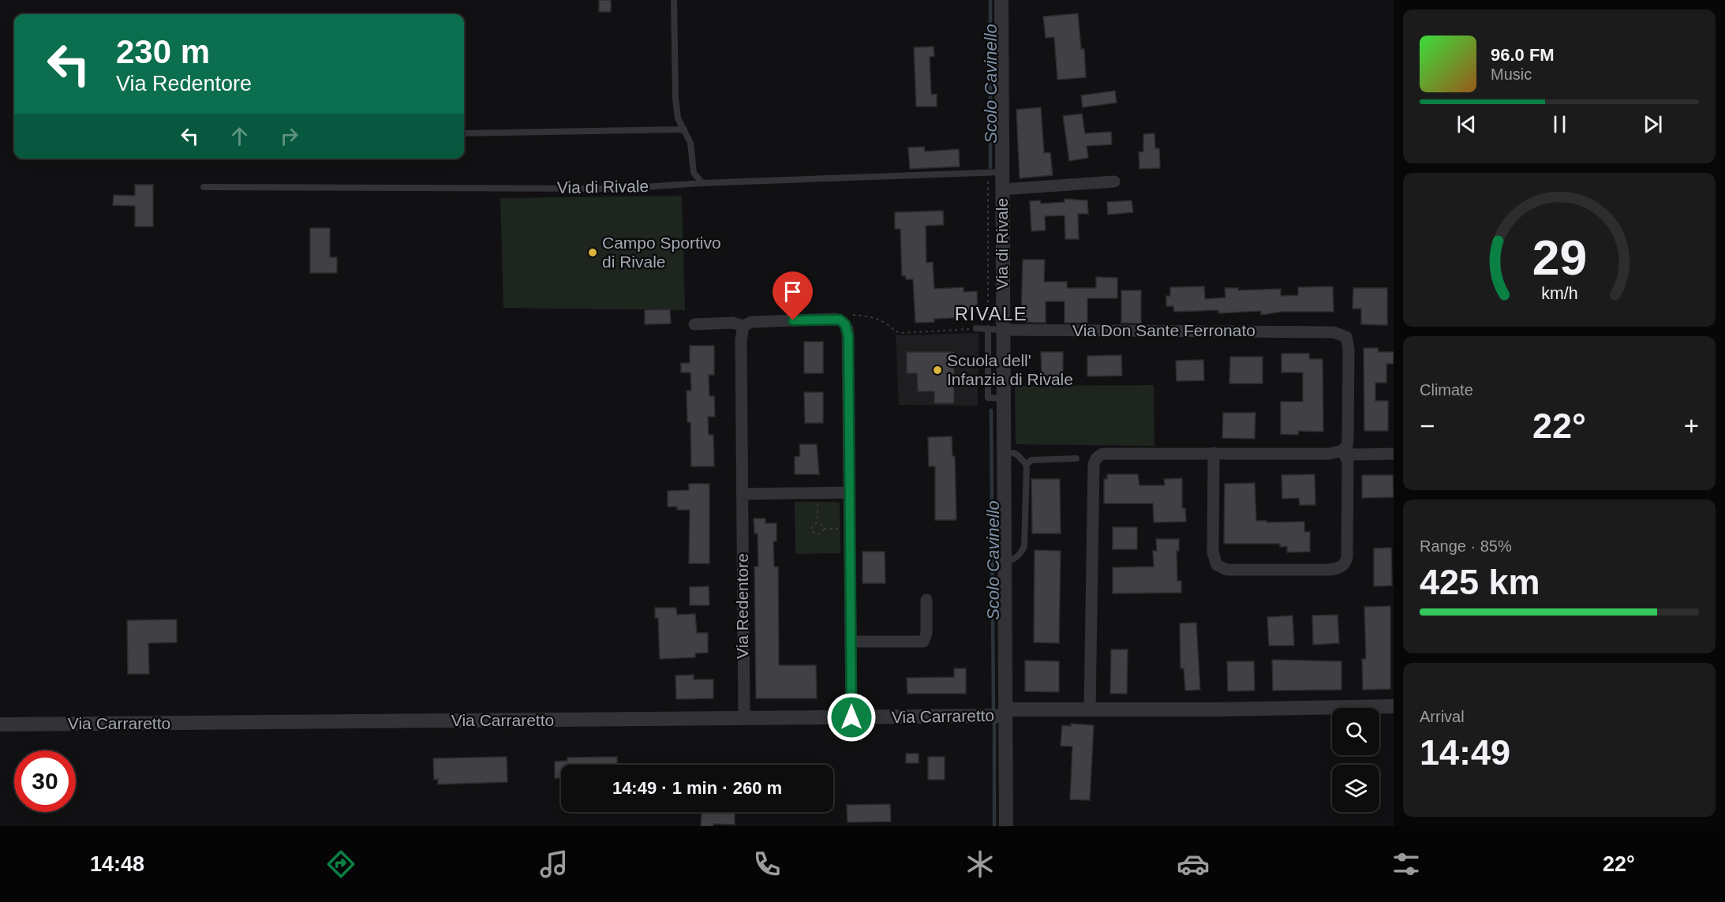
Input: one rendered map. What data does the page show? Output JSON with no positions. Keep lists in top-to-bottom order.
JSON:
{
  "streets": {
    "street": [
      "Via di Rivale",
      "Via Don Sante Ferronato",
      "Via Redentore",
      "Via Carraretto"
    ]
  },
  "crossings": [
    ["Via di Rivale", "Via Don Sante Ferronato"],
    ["Via di Rivale", "Via Carraretto"],
    ["Via Redentore", "Via Carraretto"]
  ],
  "districts": ["RIVALE"],
  "water": ["Scolo Cavinello"],
  "places": ["Campo Sportivo di Rivale", "Scuola dell' Infanzia di Rivale"],
  "page": {
    "turn": ["230 m", "Via Redentore"],
    "song": ["96.0 FM", "Music"],
    "tile": [
      "Climate",
      ["Range · 85%", "425 km"],
      ["Arrival", "14:49"]
    ],
    "heat": ["−", "22°", "+"],
    "limit": "30",
    "trip": "14:49 · 1 min · 260 m",
    "tabs": ["14:48", "22°"],
    "gauge": ["29", "km/h"]
  }
}
